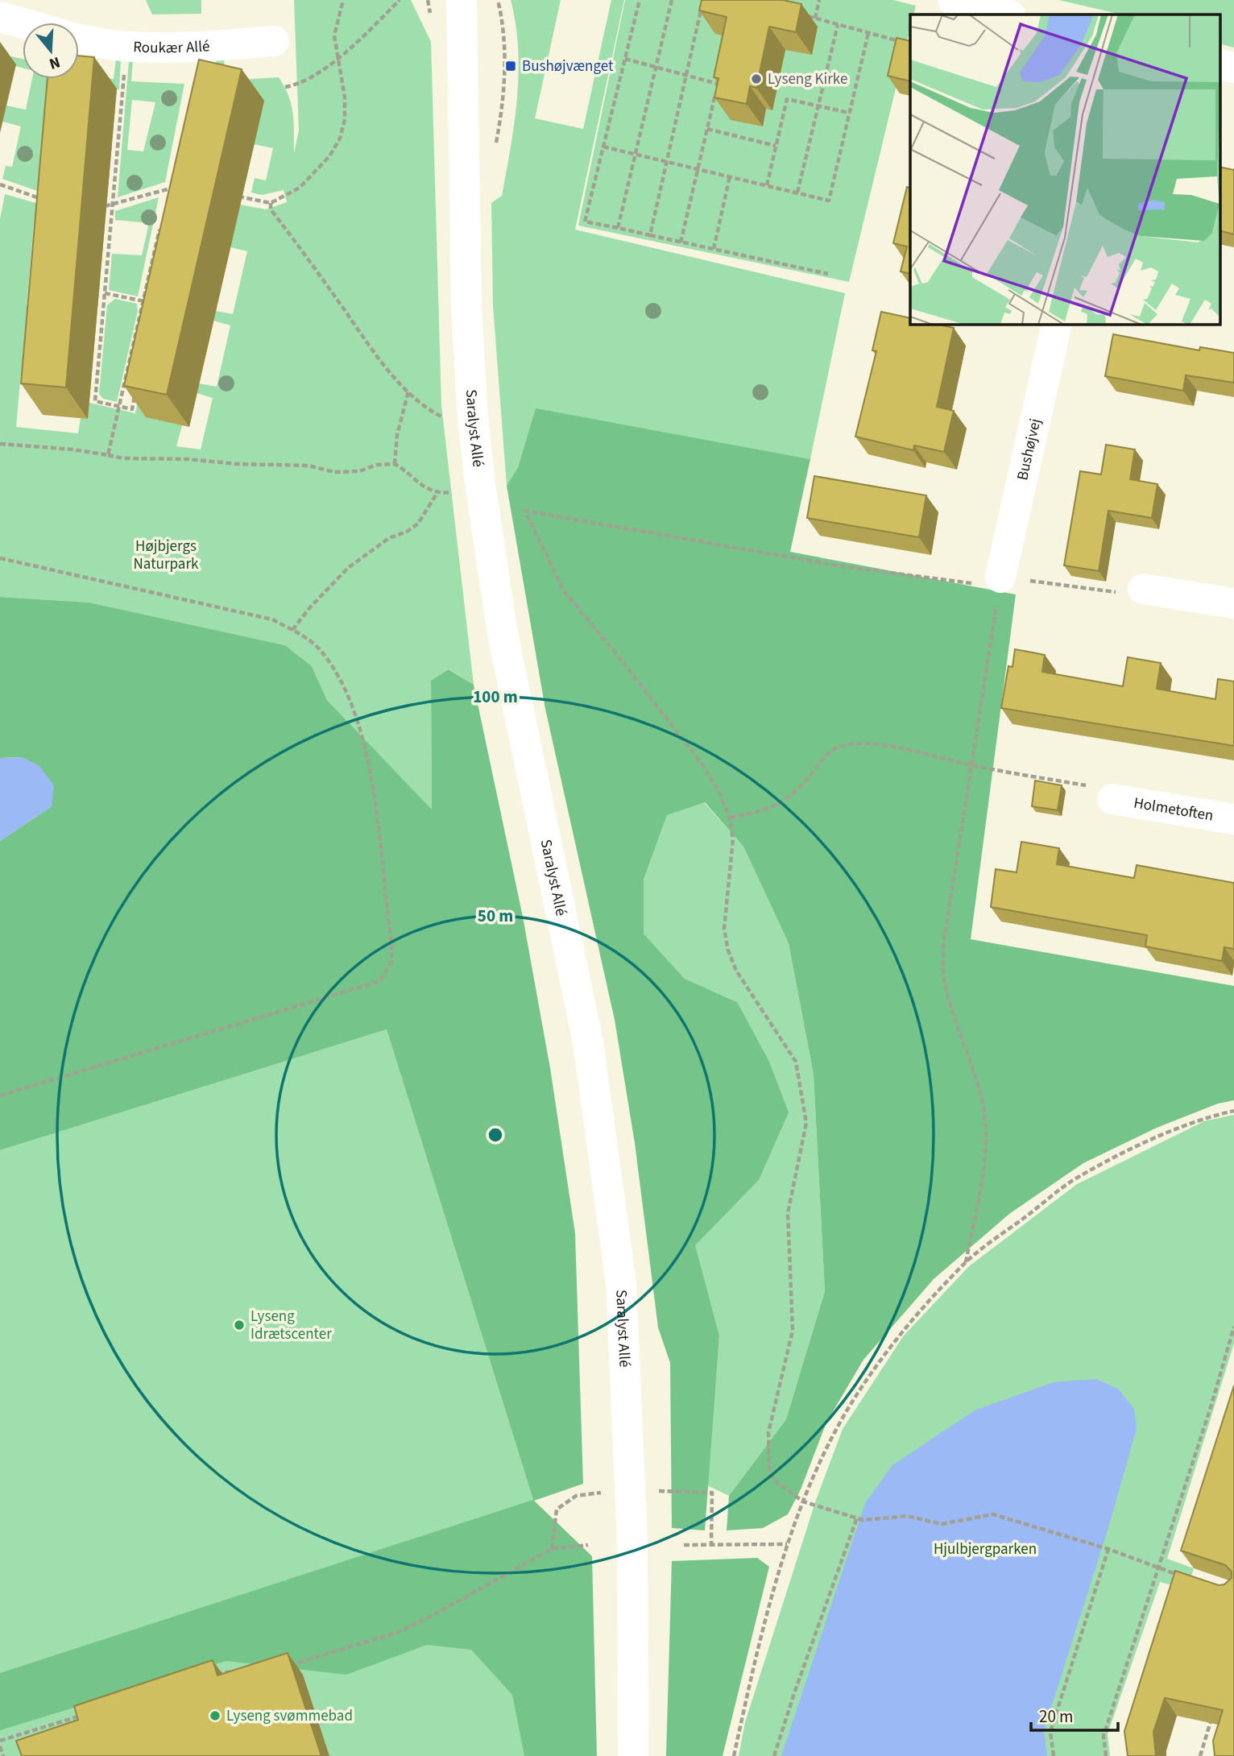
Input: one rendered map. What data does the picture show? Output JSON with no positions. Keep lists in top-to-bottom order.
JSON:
{
  "streets": {
    "street": [
      "Roukær Allé",
      "Saralyst Allé",
      "Bushøjvej",
      "Holmetoften"
    ]
  },
  "parks": ["Højbjergs Naturpark", "Hjulbjergparken"],
  "places": {
    "transit": ["Bushøjvænget"],
    "other": ["Lyseng Kirke", "Lyseng Idrætscenter", "Lyseng svømmebad"]
  },
  "scale_bar": "20 m",
  "north": "bottom",
  "rings": ["100 m", "50 m"]
}
